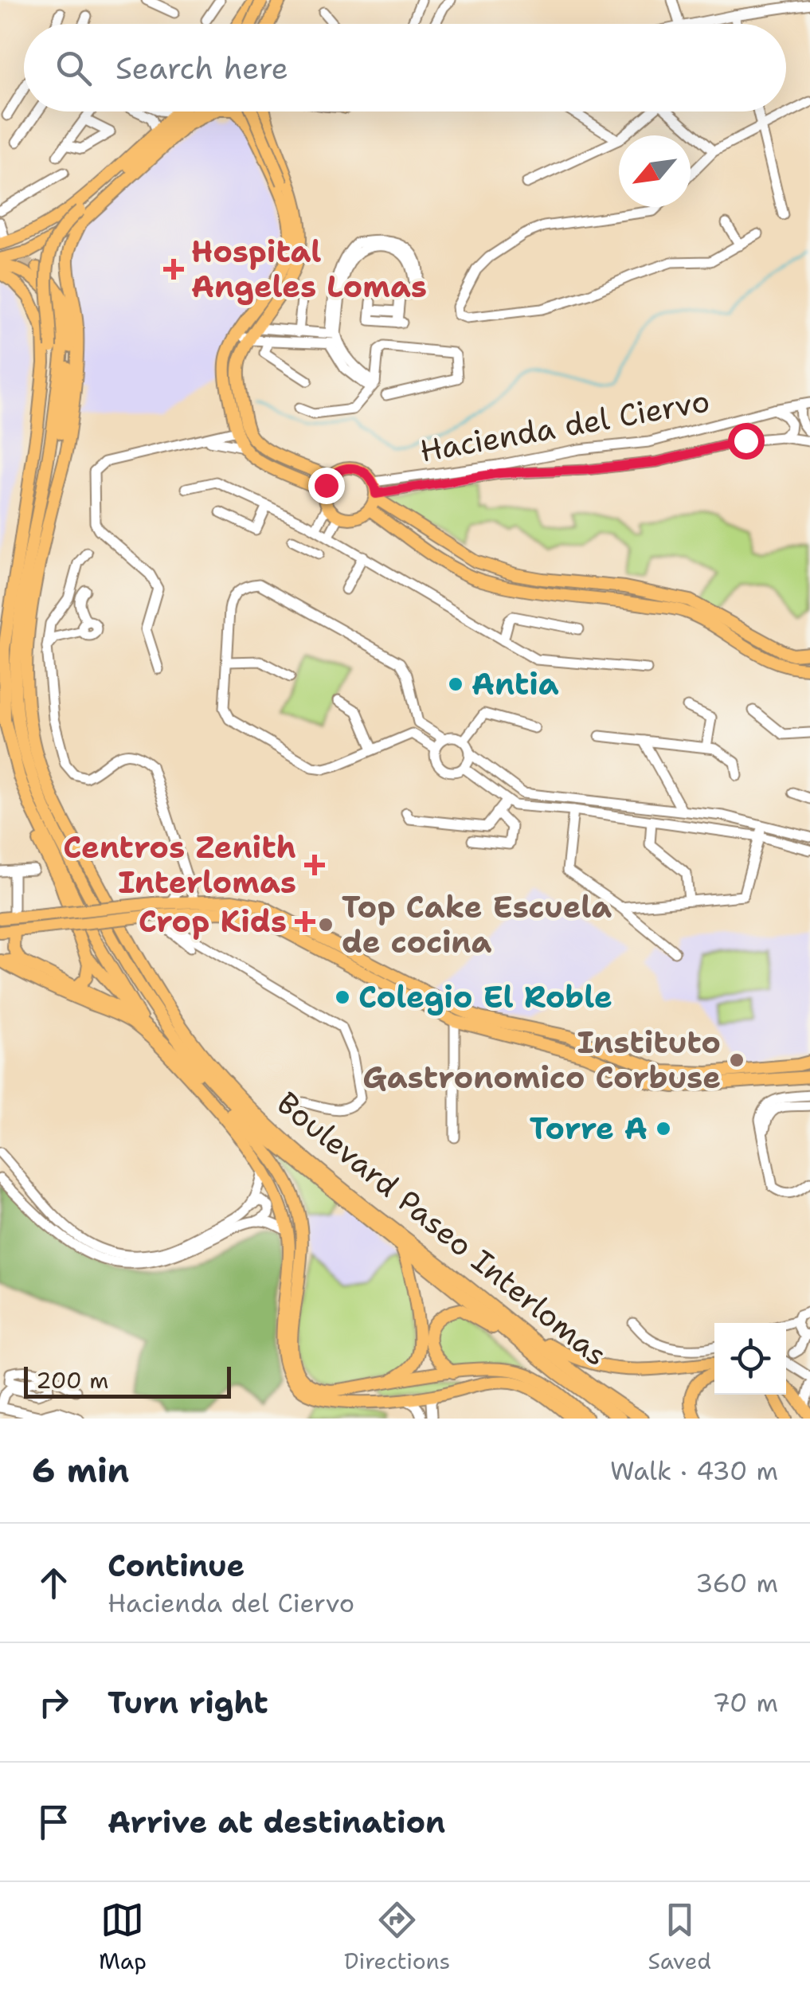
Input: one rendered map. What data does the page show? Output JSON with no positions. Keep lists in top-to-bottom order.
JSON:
{
  "streets": {
    "main road": ["Boulevard Paseo Interlomas"],
    "street": ["Hacienda del Ciervo"]
  },
  "places": {
    "health": ["Hospital Angeles Lomas", "Centros Zenith Interlomas", "Crop Kids"],
    "other": [
      "Antia",
      "Top Cake Escuela de cocina",
      "Colegio El Roble",
      "Instituto Gastronomico Corbuse",
      "Torre A"
    ]
  },
  "scale_bar": "200 m",
  "north": "bottom left",
  "page": {
    "search": "Search here",
    "scale": "200 m",
    "heading": ["6 min", "Walk · 430 m"],
    "list": [
      ["Continue", "Hacienda del Ciervo", "360 m"],
      ["Turn right", "70 m"],
      "Arrive at destination"
    ],
    "nav": ["Map", "Directions", "Saved"]
  }
}
